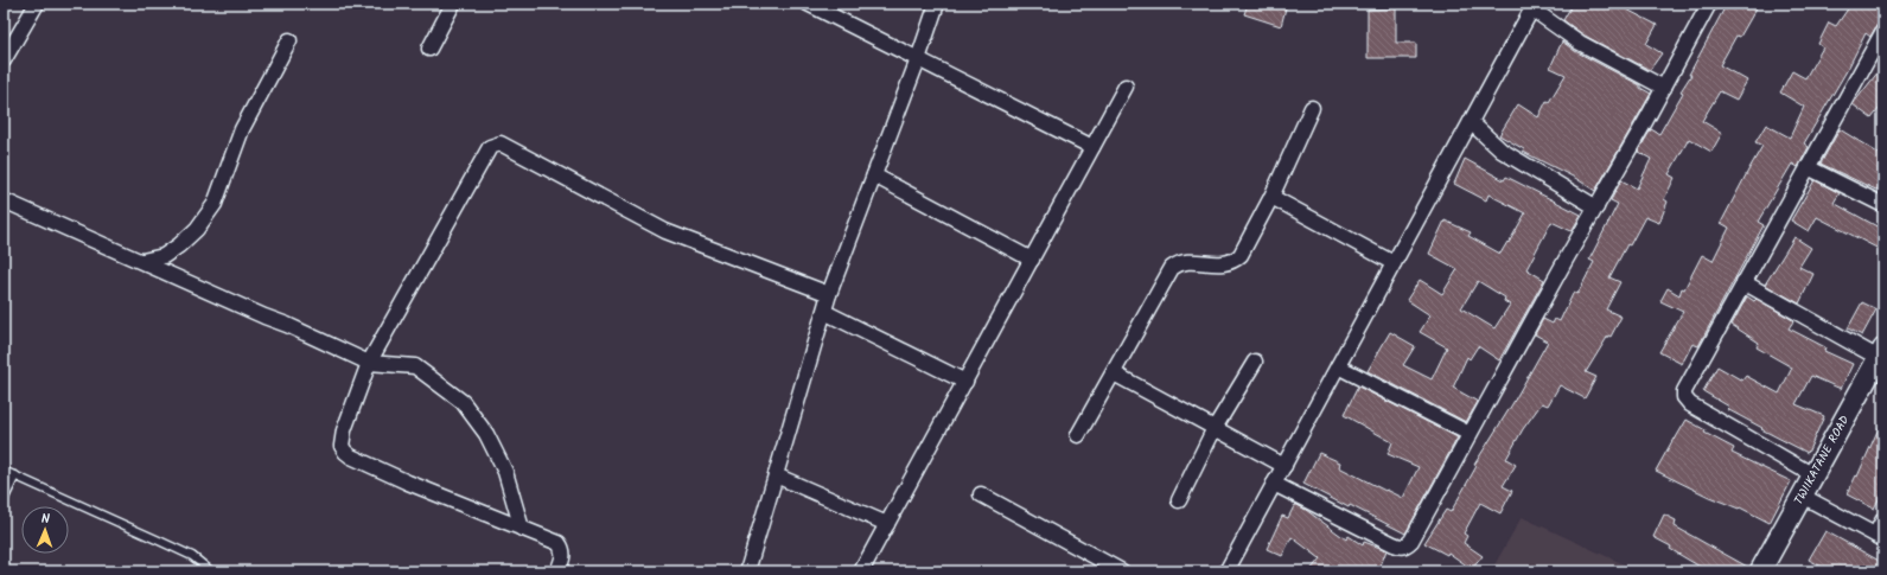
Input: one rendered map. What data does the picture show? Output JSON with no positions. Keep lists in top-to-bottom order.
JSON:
{
  "streets": {
    "main road": ["TWIIKATANE ROAD"]
  },
  "north": "top"
}
